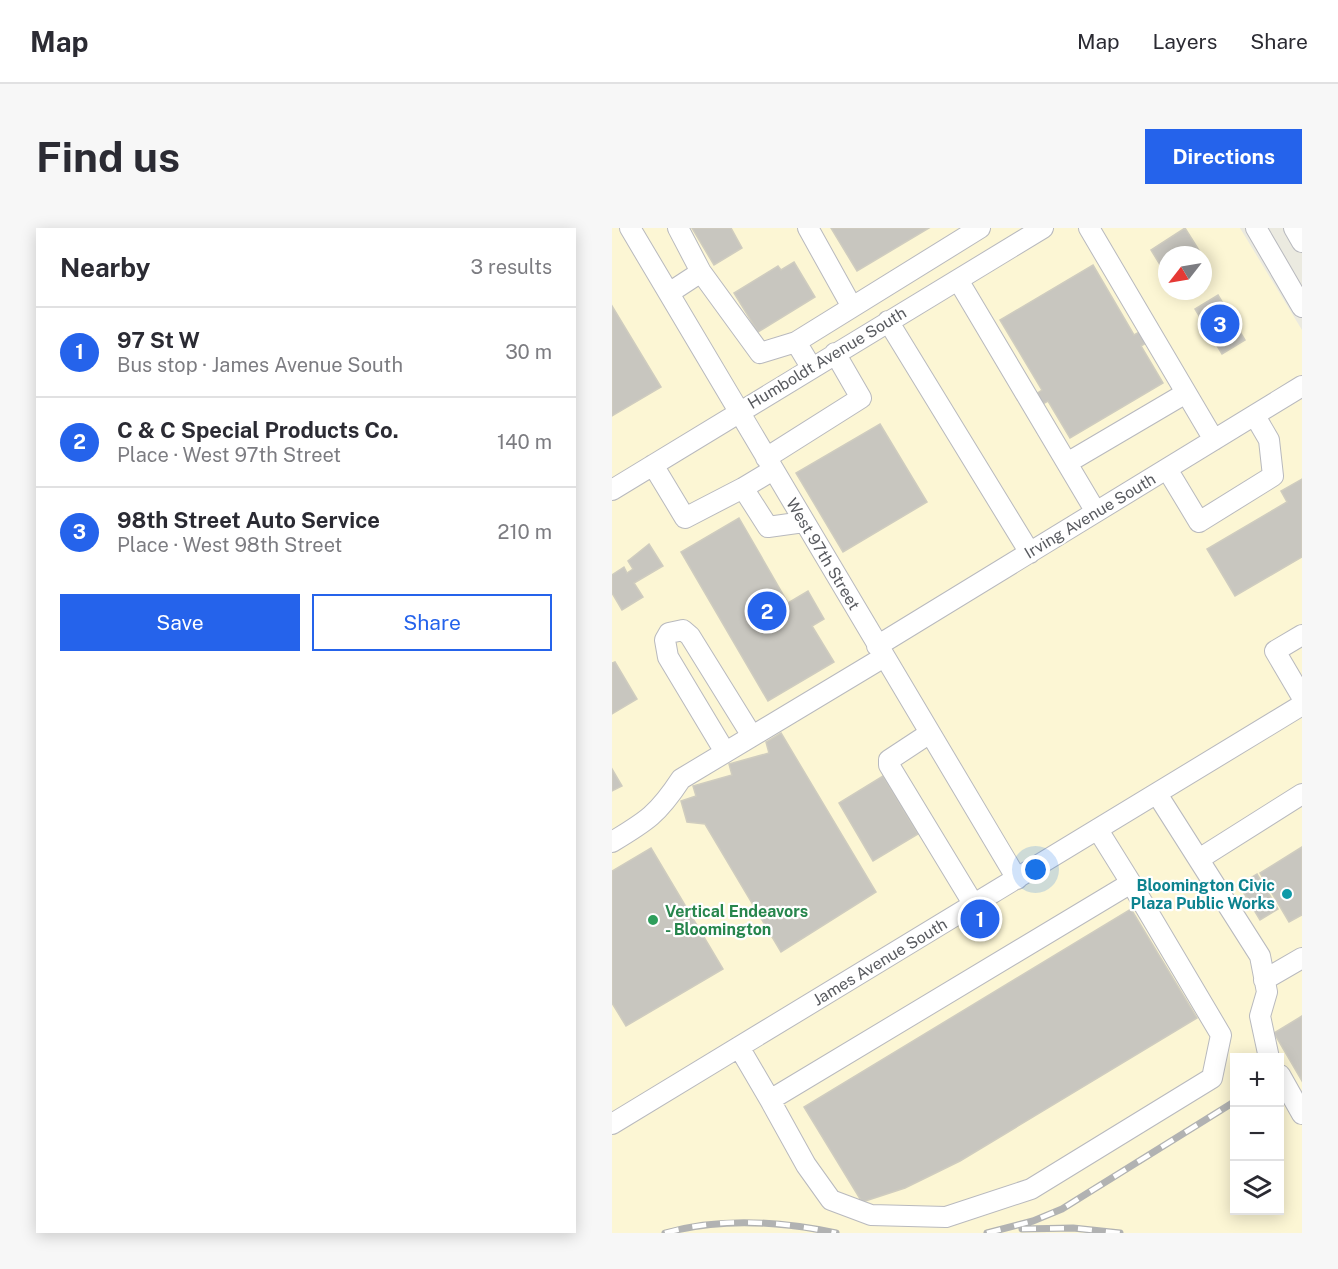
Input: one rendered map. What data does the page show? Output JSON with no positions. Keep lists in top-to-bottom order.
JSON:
{
  "streets": {
    "street": [
      "Humboldt Avenue South",
      "Irving Avenue South",
      "West 97th Street",
      "James Avenue South"
    ]
  },
  "crossings": [
    ["Humboldt Avenue South", "West 97th Street"],
    ["Irving Avenue South", "West 97th Street"],
    ["West 97th Street", "James Avenue South"]
  ],
  "places": ["Bloomington Civic Plaza Public Works", "Vertical Endeavors - Bloomington"],
  "north": "bottom left",
  "page": {
    "header": "Map",
    "nav": ["Map", "Layers", "Share"],
    "buttons": [
      "Directions",
      ["Save", "Share"]
    ],
    "title": "Find us",
    "heading": ["Nearby", "3 results"],
    "pins": ["3", "2", "1"],
    "list": [
      {
        "mark": "1",
        "name": "97 St W",
        "note": "Bus stop · James Avenue South",
        "value": "30 m"
      },
      {
        "mark": "2",
        "name": "C & C Special Products Co.",
        "note": "Place · West 97th Street",
        "value": "140 m"
      },
      {
        "mark": "3",
        "name": "98th Street Auto Service",
        "note": "Place · West 98th Street",
        "value": "210 m"
      }
    ],
    "map_buttons": ["+", "−"]
  }
}
